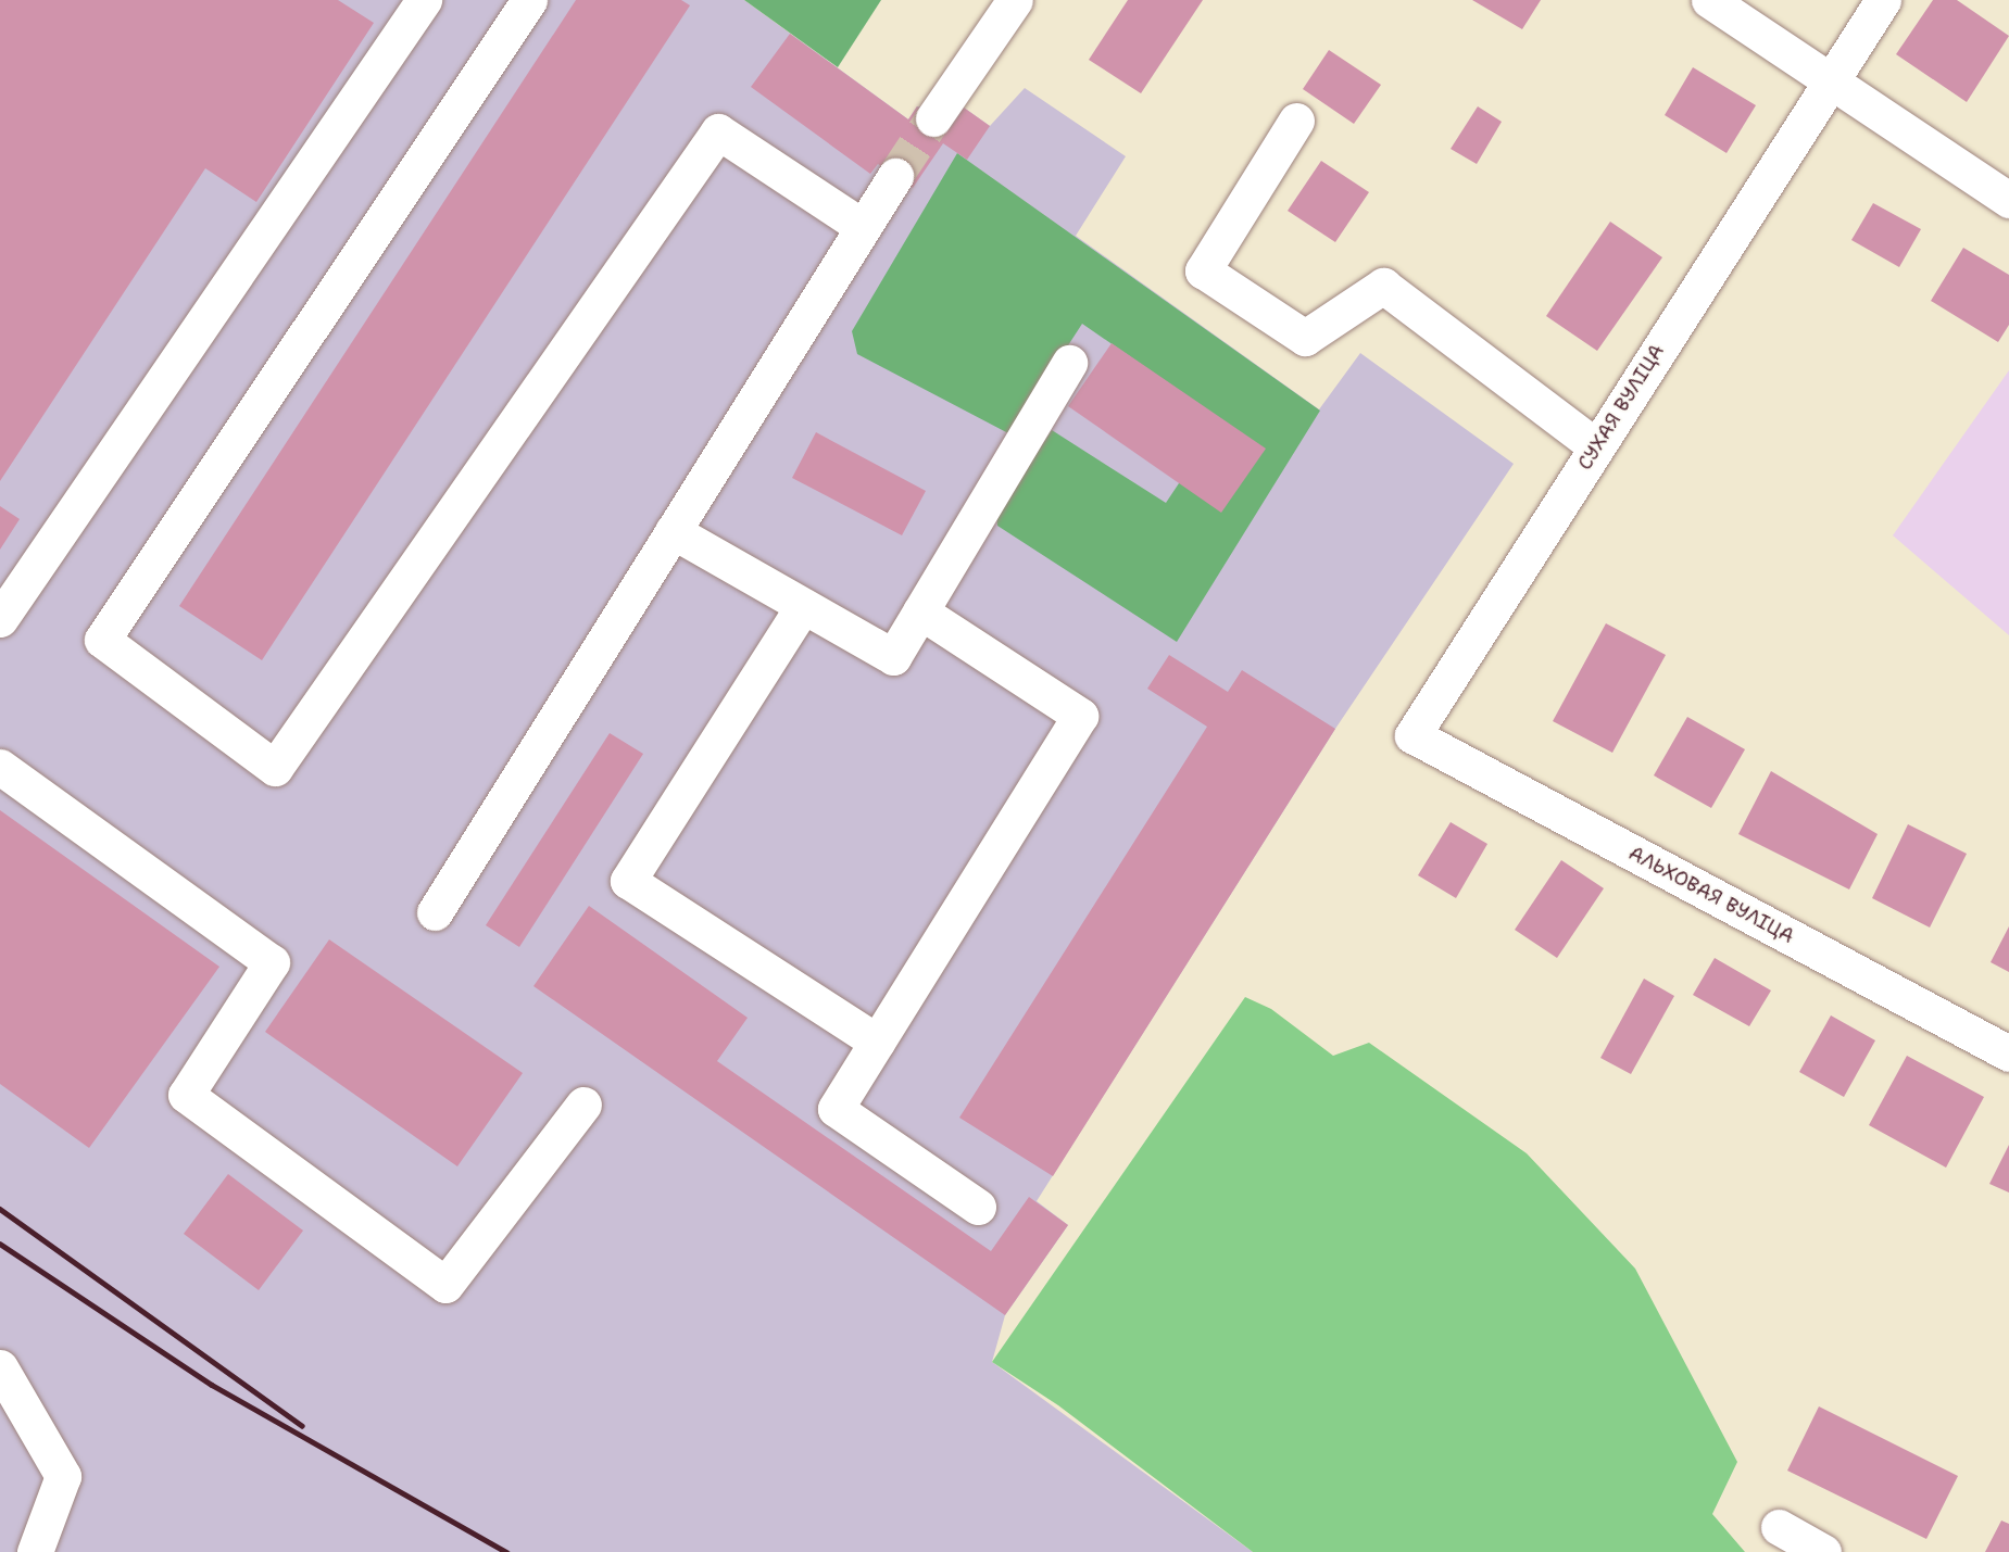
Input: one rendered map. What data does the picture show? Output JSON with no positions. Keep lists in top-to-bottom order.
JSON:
{
  "streets": {
    "street": ["СУХАЯ ВУЛІЦА", "АЛЬХОВАЯ ВУЛІЦА"]
  },
  "crossings": [
    ["СУХАЯ ВУЛІЦА", "АЛЬХОВАЯ ВУЛІЦА"]
  ]
}
